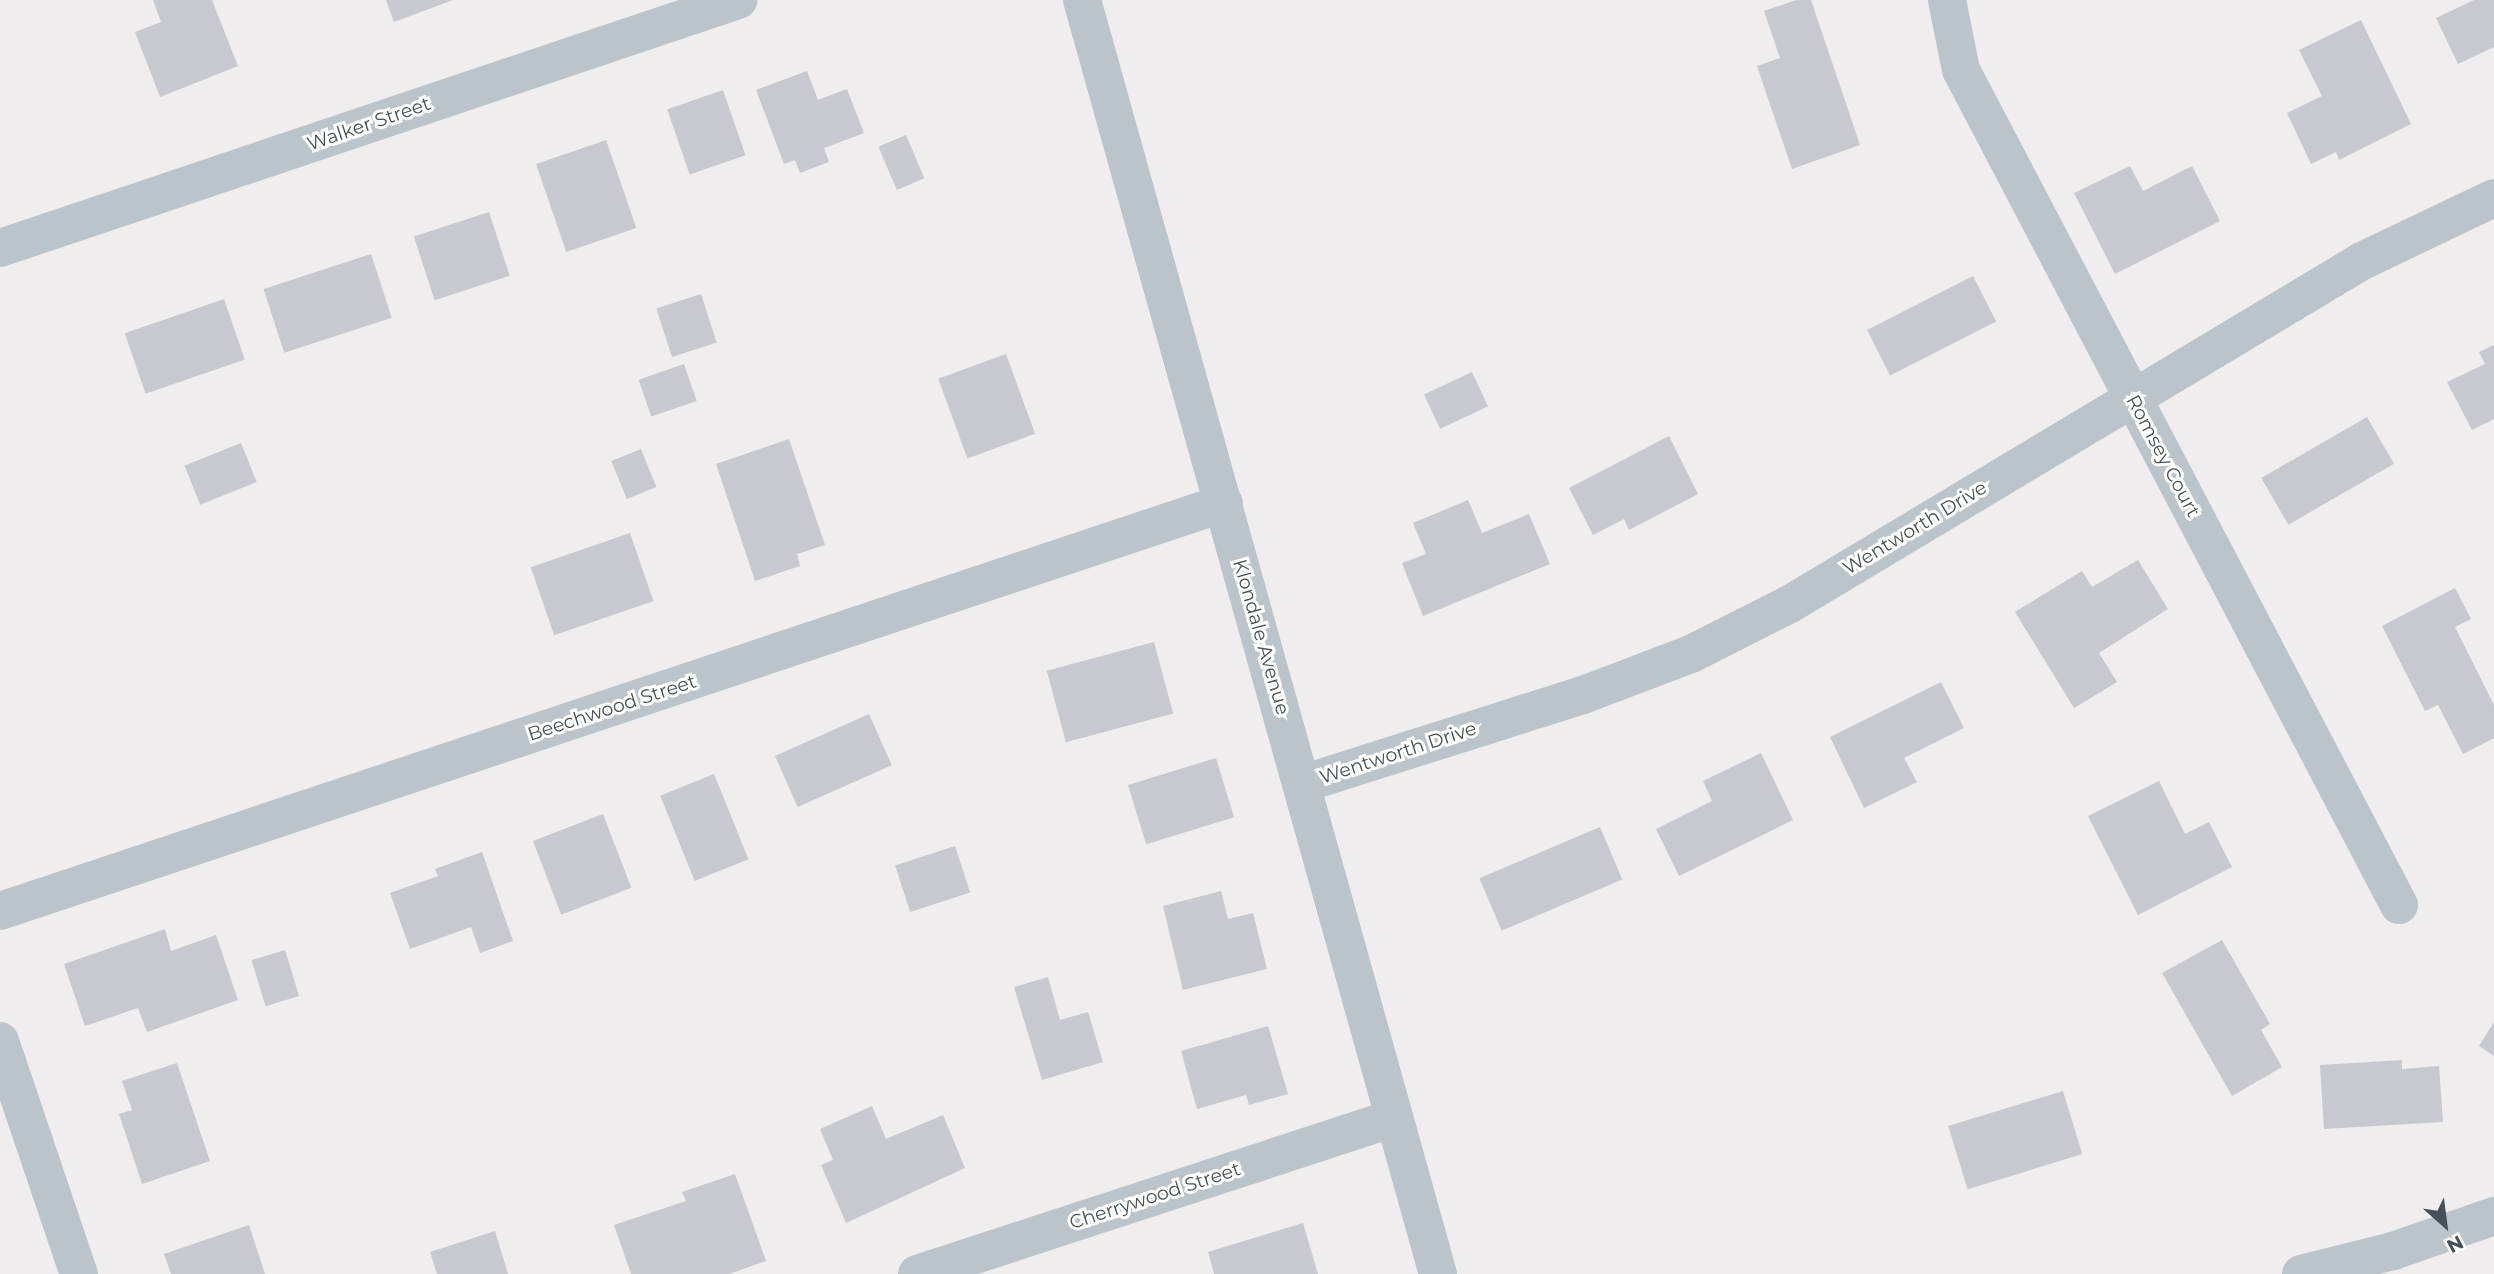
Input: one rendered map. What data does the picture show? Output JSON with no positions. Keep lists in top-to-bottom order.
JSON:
{
  "streets": {
    "street": [
      "Walker Street",
      "Romsey Court",
      "Wentworth Drive",
      "Klondale Avenue",
      "Beechwood Street",
      "Cherrywood Street"
    ]
  },
  "crossings": [
    ["Romsey Court", "Wentworth Drive"],
    ["Wentworth Drive", "Klondale Avenue"],
    ["Klondale Avenue", "Beechwood Street"],
    ["Klondale Avenue", "Cherrywood Street"]
  ],
  "north": "bottom right"
}
